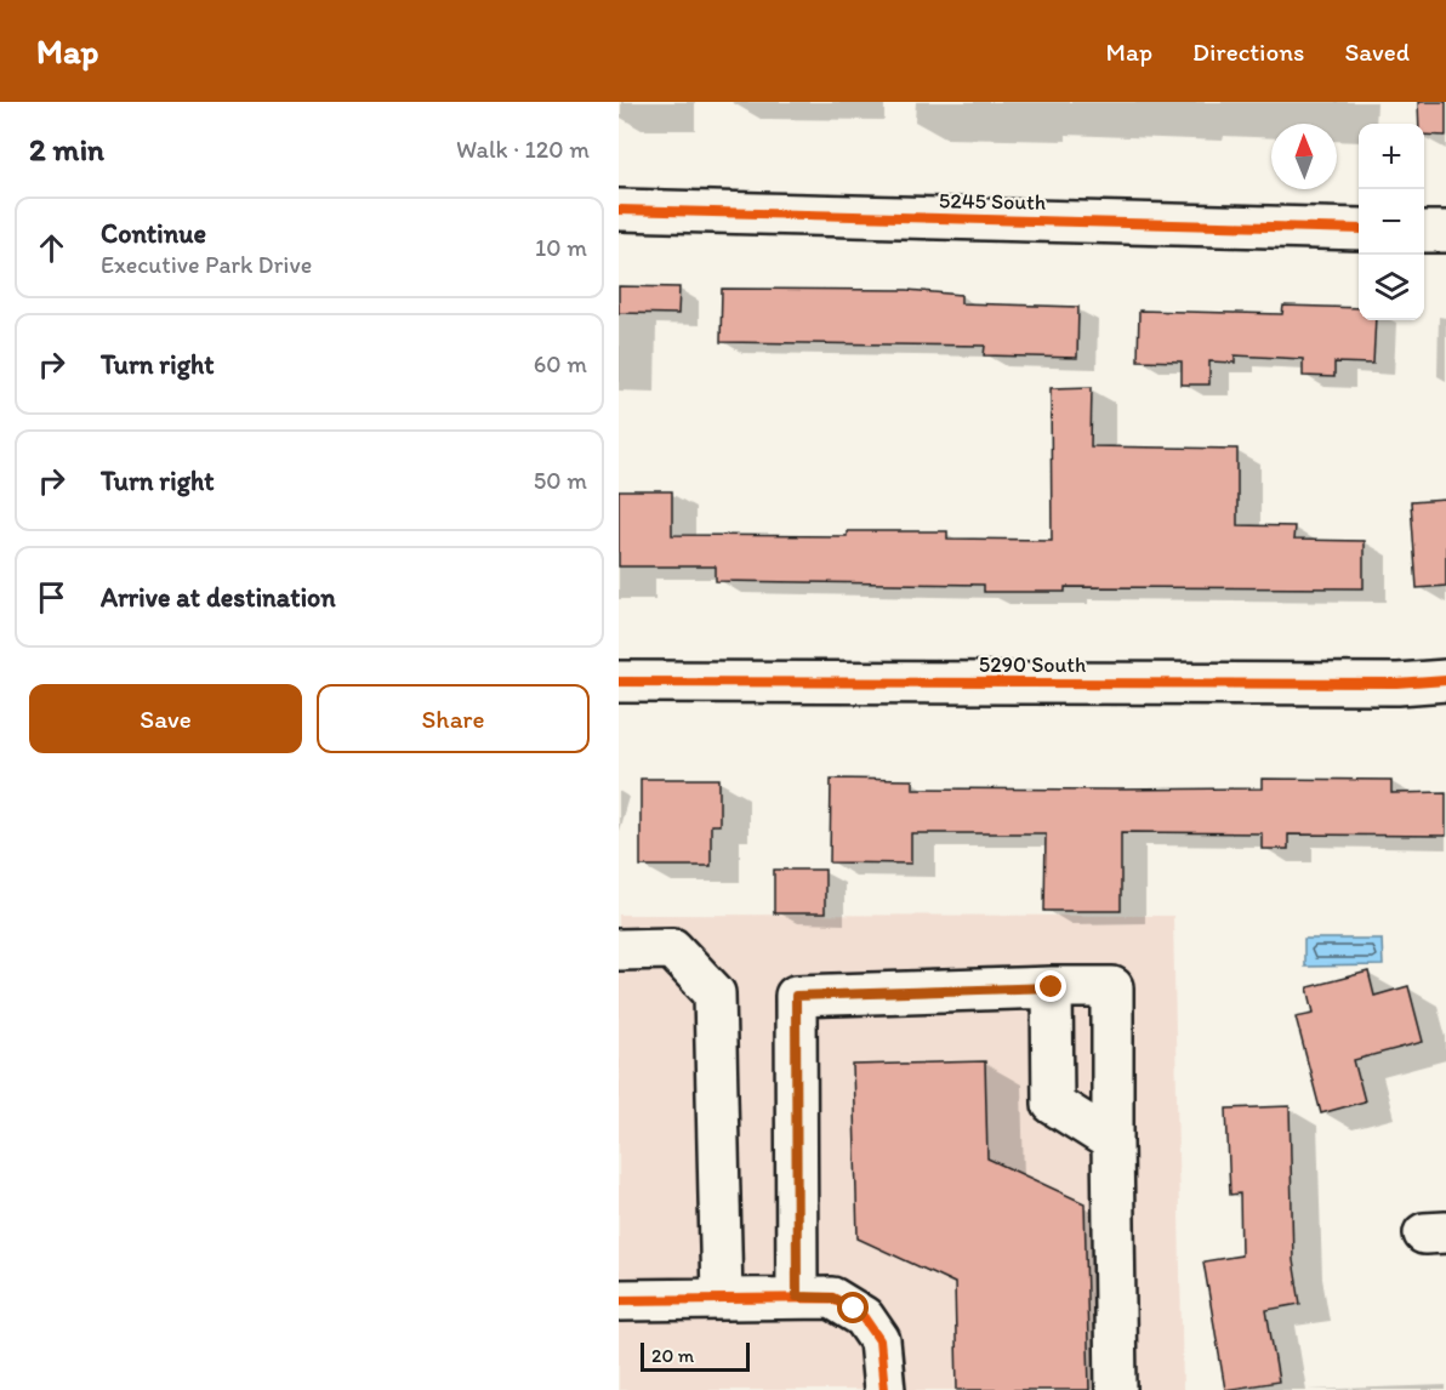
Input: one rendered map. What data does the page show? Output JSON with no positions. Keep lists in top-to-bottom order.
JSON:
{
  "streets": {
    "street": ["5245 South", "5290 South"]
  },
  "scale_bar": "20 m",
  "north": "top",
  "page": {
    "header": "Map",
    "nav": ["Map", "Directions", "Saved"],
    "heading": ["2 min", "Walk · 120 m"],
    "map_buttons": ["+", "−"],
    "list": [
      ["Continue", "Executive Park Drive", "10 m"],
      ["Turn right", "60 m"],
      ["Turn right", "50 m"],
      "Arrive at destination"
    ],
    "buttons": ["Save", "Share"],
    "scale": "20 m"
  }
}
